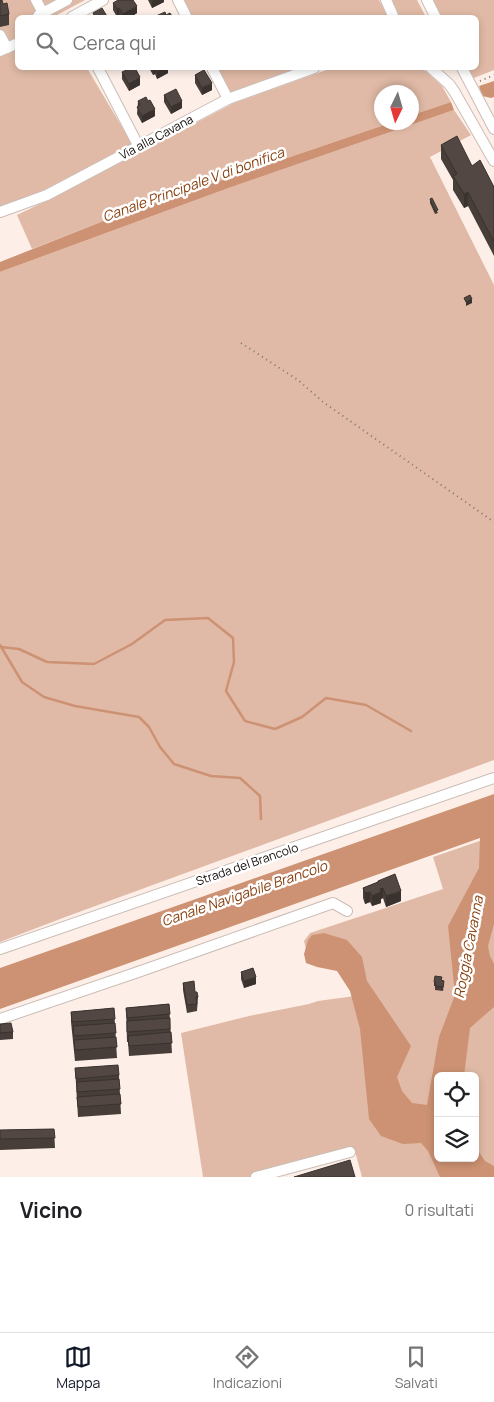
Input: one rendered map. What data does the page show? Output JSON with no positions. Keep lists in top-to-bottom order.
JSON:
{
  "streets": {
    "street": ["Via alla Cavana", "Strada del Brancolo"]
  },
  "water": ["Canale Principale V di bonifica", "Canale Navigabile Brancolo", "Roggia Cavanna"],
  "north": "bottom",
  "page": {
    "search": "Cerca qui",
    "heading": ["Vicino", "0 risultati"],
    "nav": ["Mappa", "Indicazioni", "Salvati"]
  }
}
